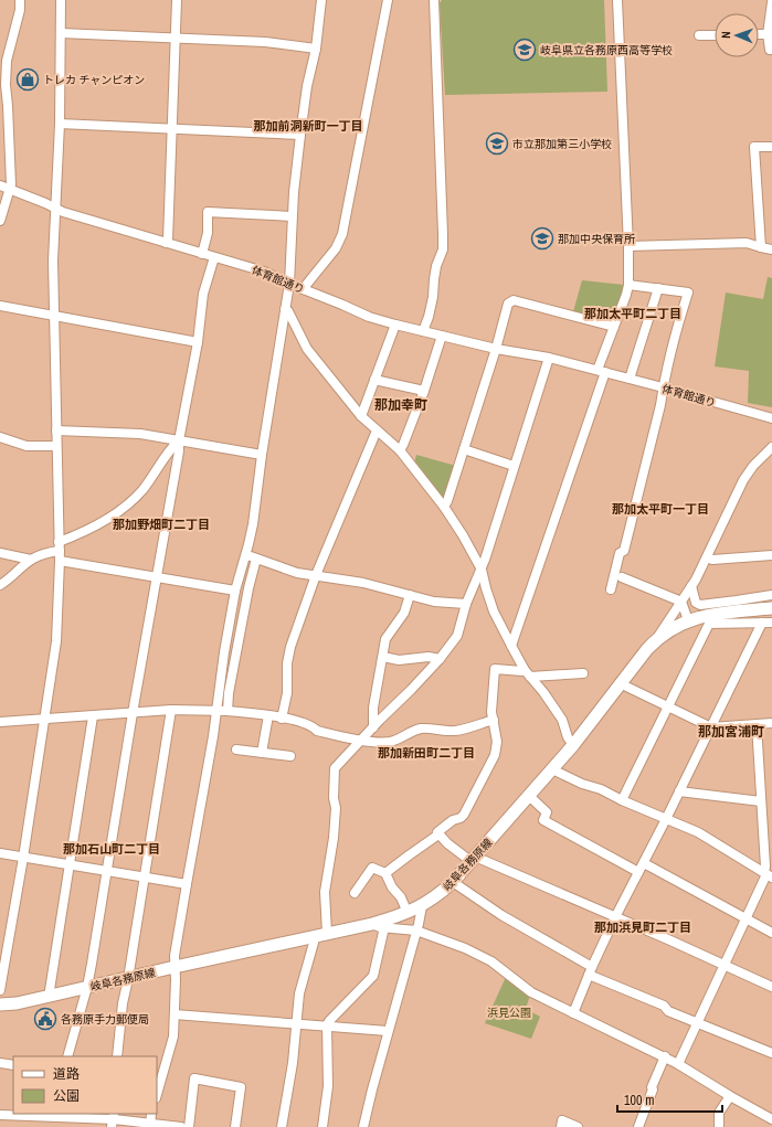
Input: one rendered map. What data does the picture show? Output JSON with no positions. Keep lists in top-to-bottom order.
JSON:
{
  "streets": {
    "main road": ["岐阜各務原線"],
    "street": ["体育館通り"]
  },
  "districts": [
    "那加前洞新町一丁目",
    "那加太平町二丁目",
    "那加幸町",
    "那加太平町一丁目",
    "那加野畑町二丁目",
    "那加宮浦町",
    "那加新田町二丁目",
    "那加石山町二丁目",
    "那加浜見町二丁目"
  ],
  "parks": ["浜見公園"],
  "places": {
    "school or university": ["岐阜県立各務原西高等学校", "市立那加第三小学校", "那加中央保育所"],
    "shop": ["トレカ チャンピオン"],
    "public building": ["各務原手力郵便局"]
  },
  "legend": ["道路", "公園"],
  "scale_bar": "100 m",
  "north": "left"
}
